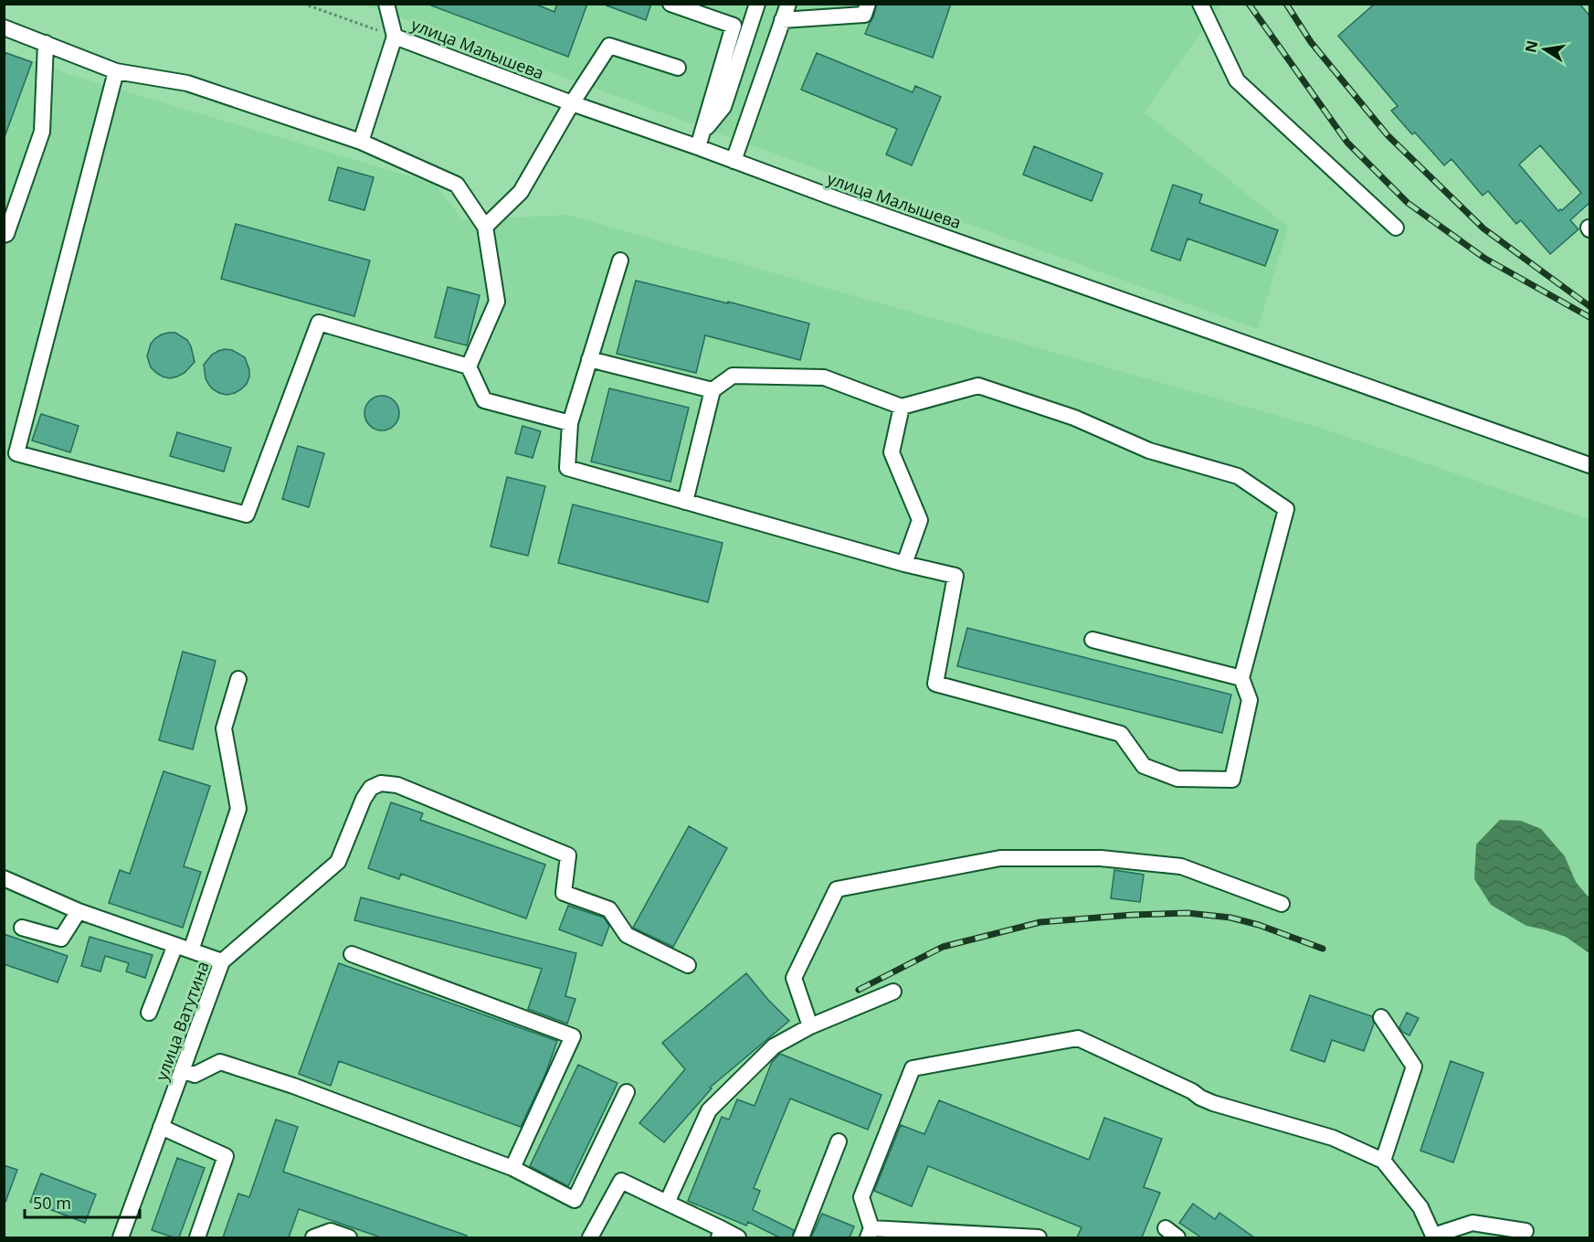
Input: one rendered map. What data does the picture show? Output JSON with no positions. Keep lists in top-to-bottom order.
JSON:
{
  "streets": {
    "street": ["улица Малышева", "улица Ватутина"]
  },
  "scale_bar": "50 m",
  "north": "left"
}
